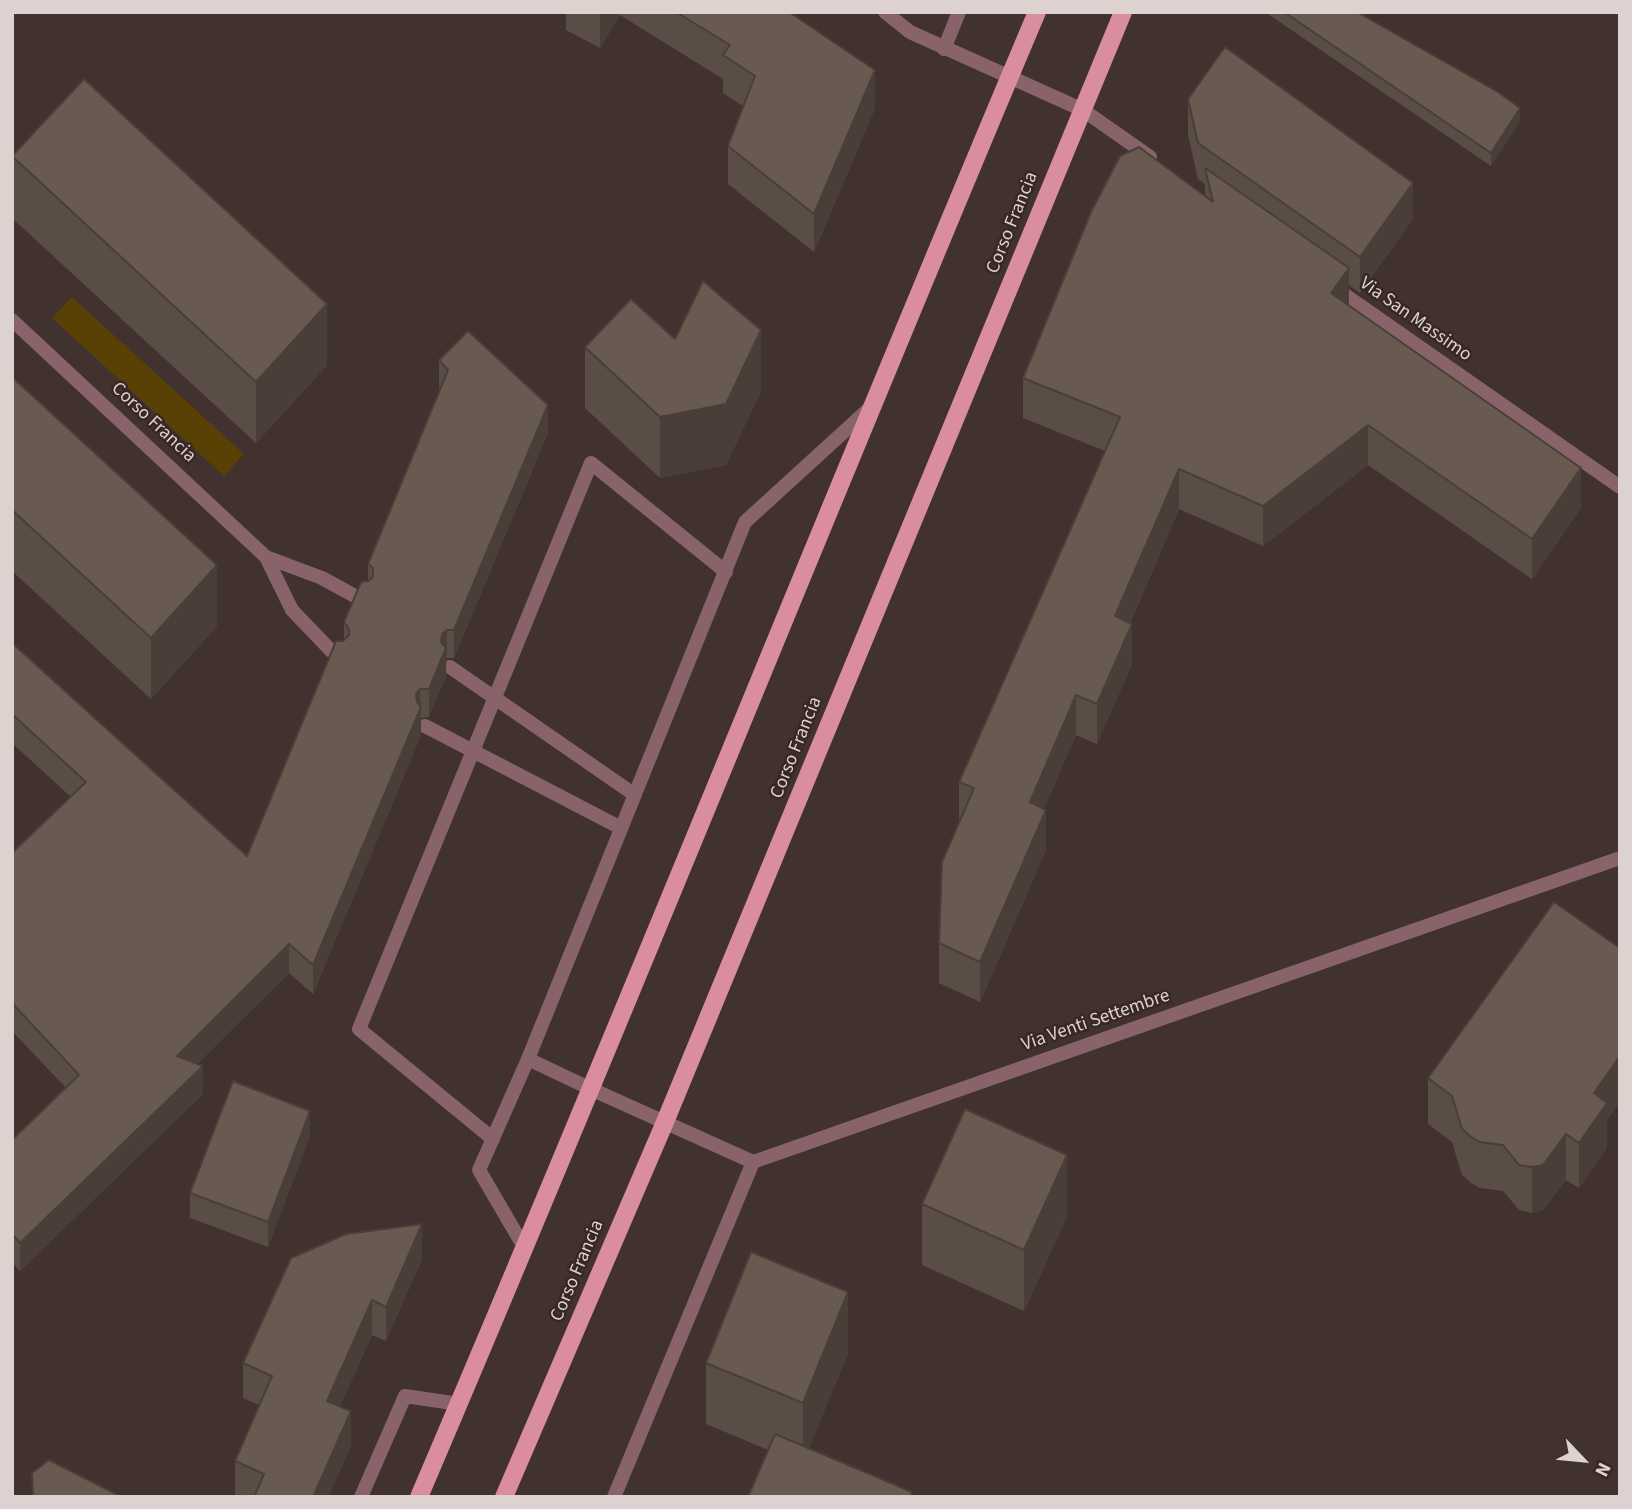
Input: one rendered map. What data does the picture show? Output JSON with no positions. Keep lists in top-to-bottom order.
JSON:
{
  "streets": {
    "main road": ["Corso Francia"],
    "street": ["Via San Massimo", "Via Venti Settembre"]
  },
  "north": "bottom right"
}
